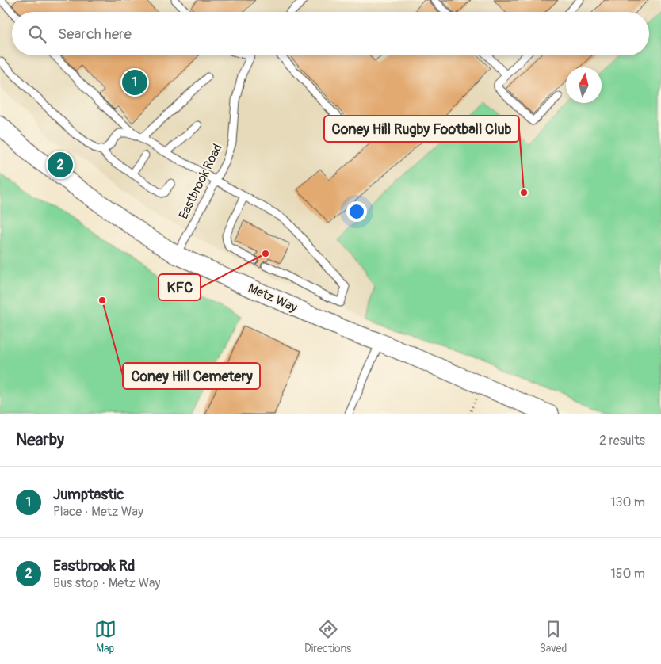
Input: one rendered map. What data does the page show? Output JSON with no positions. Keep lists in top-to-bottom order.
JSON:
{
  "streets": {
    "street": ["Metz Way"],
    "lane": ["Eastbrook Road"]
  },
  "crossings": [
    ["Eastbrook Road", "Metz Way"]
  ],
  "places": ["Coney Hill Rugby Football Club", "KFC", "Coney Hill Cemetery"],
  "north": "top",
  "page": {
    "search": "Search here",
    "pins": ["1", "2"],
    "heading": ["Nearby", "2 results"],
    "list": [
      {
        "mark": "1",
        "name": "Jumptastic",
        "note": "Place · Metz Way",
        "value": "130 m"
      },
      {
        "mark": "2",
        "name": "Eastbrook Rd",
        "note": "Bus stop · Metz Way",
        "value": "150 m"
      }
    ],
    "nav": ["Map", "Directions", "Saved"]
  }
}
